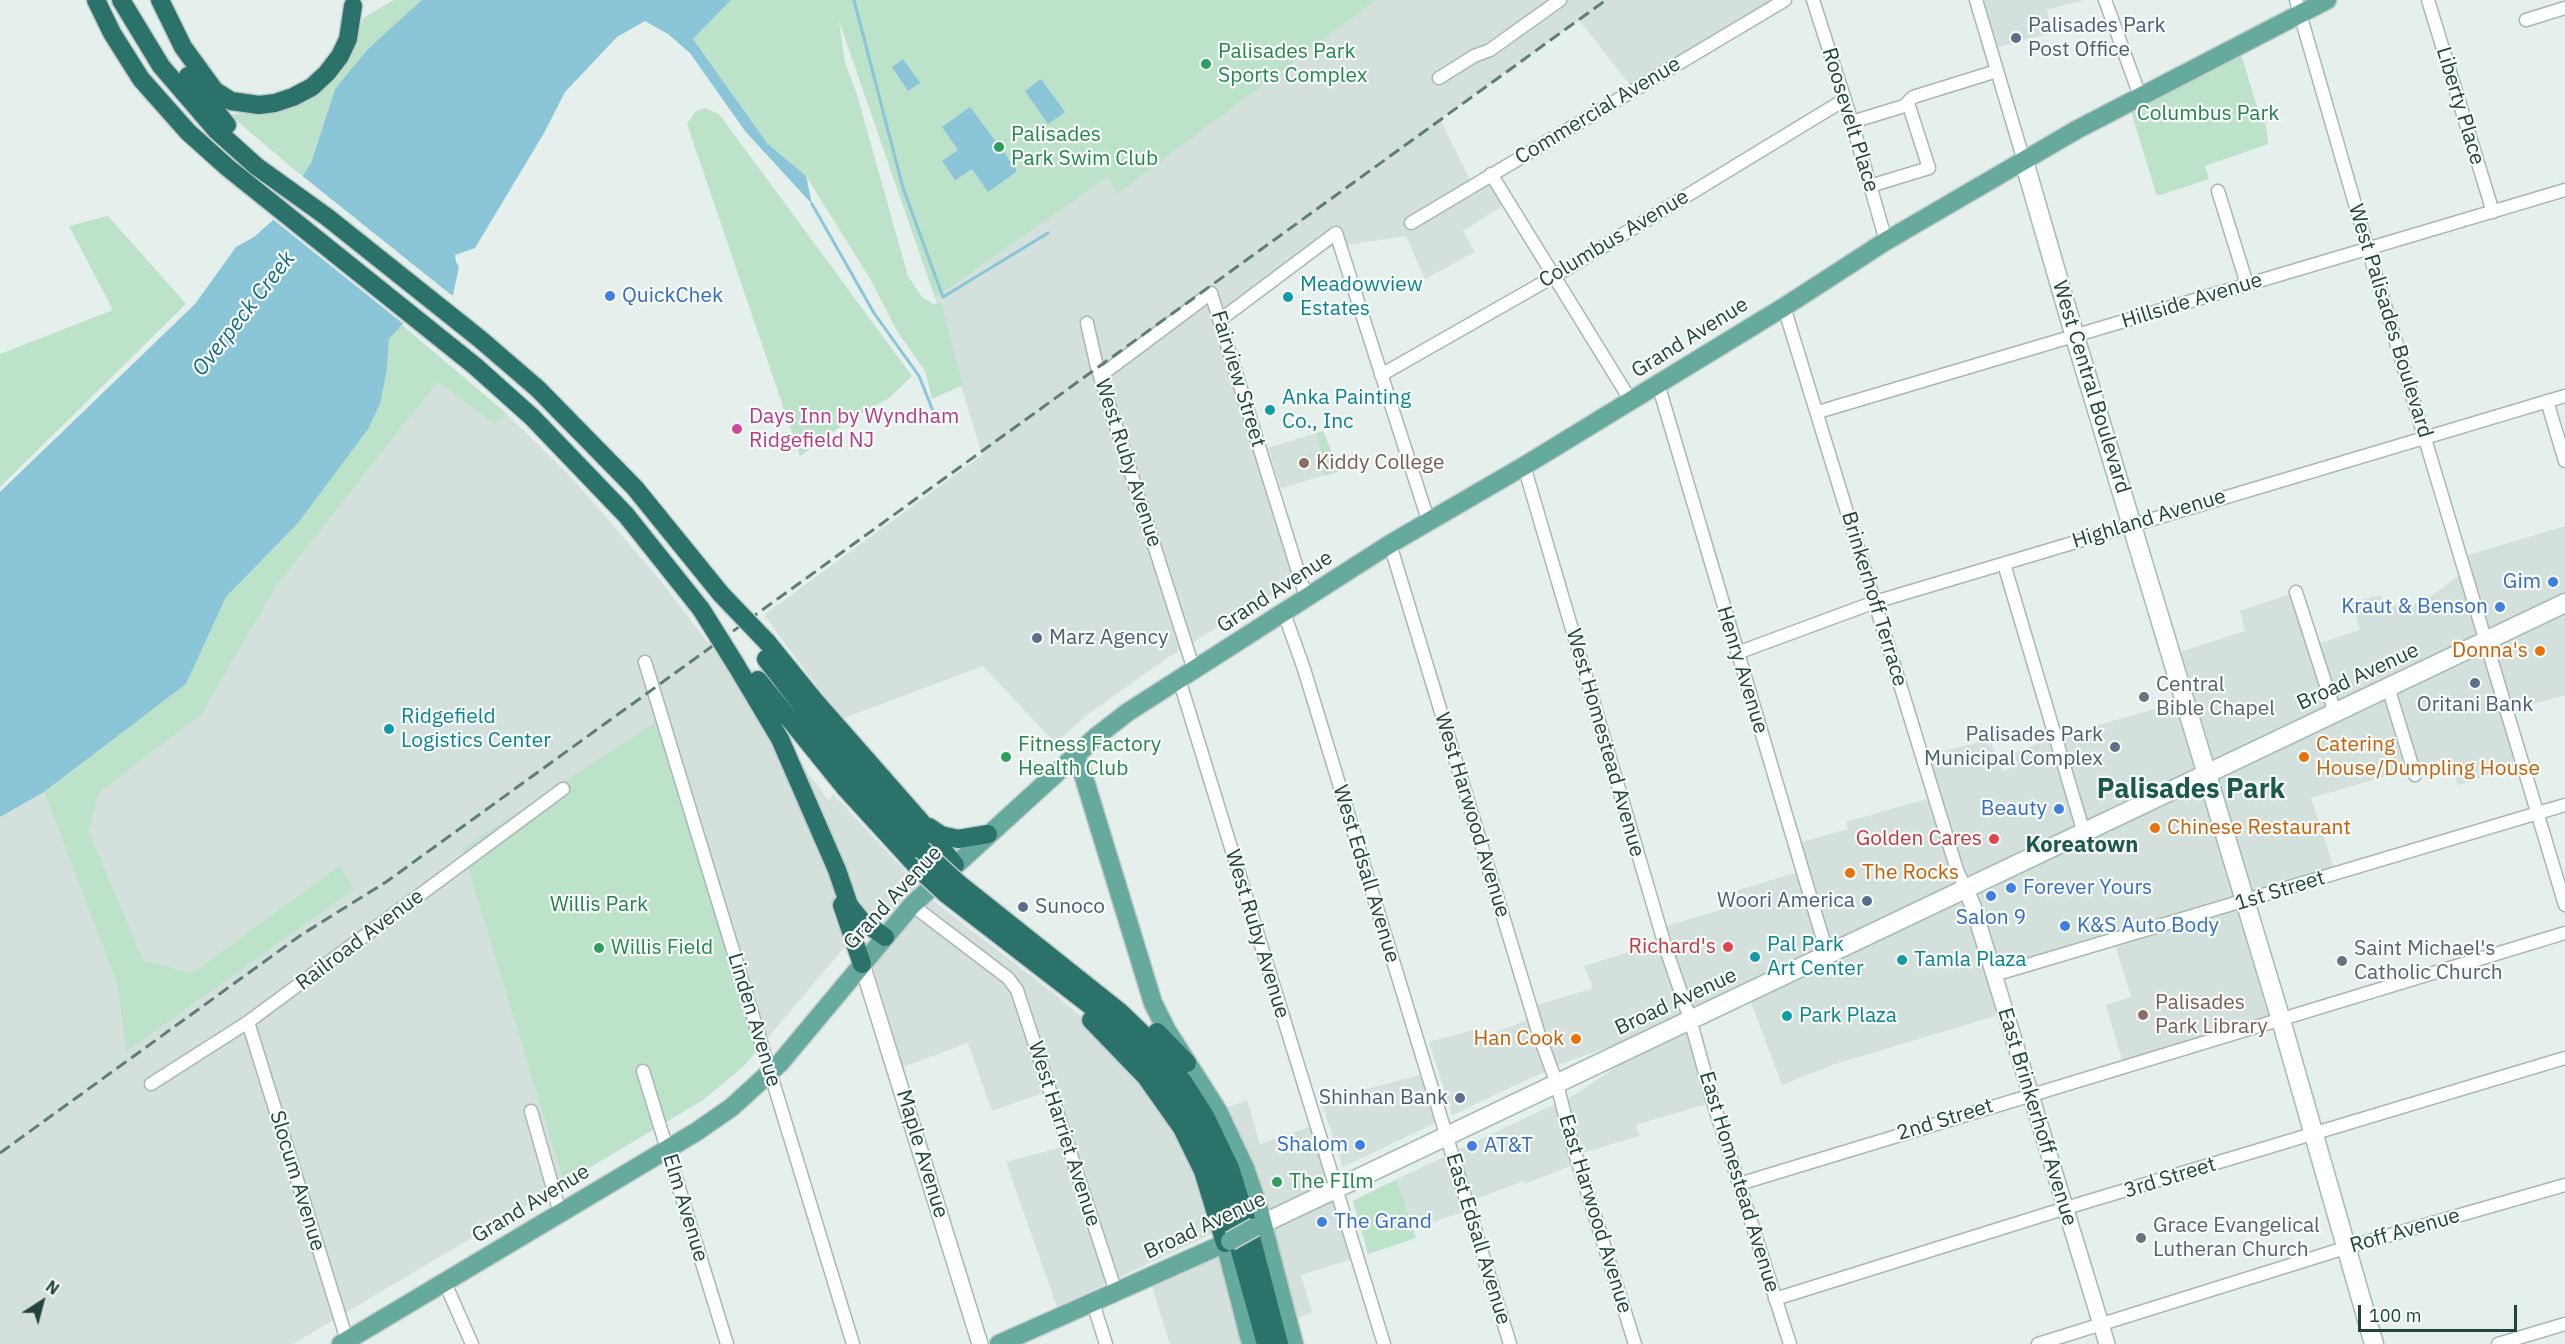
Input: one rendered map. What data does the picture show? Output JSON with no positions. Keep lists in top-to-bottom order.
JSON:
{
  "streets": {
    "main road": ["Grand Avenue", "West Central Boulevard", "Broad Avenue"],
    "street": [
      "Liberty Place",
      "Commercial Avenue",
      "Roosevelt Place",
      "Columbus Avenue",
      "Hillside Avenue",
      "West Palisades Boulevard",
      "Fairview Street",
      "West Ruby Avenue",
      "Highland Avenue",
      "Brinkerhoff Terrace",
      "Henry Avenue",
      "West Homestead Avenue",
      "West Harwood Avenue",
      "West Edsall Avenue",
      "1st Street",
      "Railroad Avenue",
      "Linden Avenue",
      "East Brinkerhoff Avenue",
      "2nd Street",
      "West Harriet Avenue",
      "Maple Avenue",
      "3rd Street",
      "Slocum Avenue",
      "East Homestead Avenue",
      "Elm Avenue",
      "East Harwood Avenue",
      "Roff Avenue",
      "East Edsall Avenue"
    ]
  },
  "crossings": [
    ["Liberty Place", "Hillside Avenue"],
    ["Roosevelt Place", "Columbus Avenue"],
    ["Roosevelt Place", "Grand Avenue"],
    ["Hillside Avenue", "West Palisades Boulevard"],
    ["Hillside Avenue", "West Central Boulevard"],
    ["Hillside Avenue", "Brinkerhoff Terrace"],
    ["West Palisades Boulevard", "Grand Avenue"],
    ["West Palisades Boulevard", "Highland Avenue"],
    ["West Palisades Boulevard", "Broad Avenue"],
    ["West Palisades Boulevard", "1st Street"],
    ["Grand Avenue", "Fairview Street"],
    ["Grand Avenue", "West Central Boulevard"],
    ["Grand Avenue", "West Ruby Avenue"],
    ["Grand Avenue", "Brinkerhoff Terrace"],
    ["Grand Avenue", "Henry Avenue"],
    ["Grand Avenue", "West Homestead Avenue"],
    ["Grand Avenue", "West Harwood Avenue"],
    ["Grand Avenue", "West Edsall Avenue"],
    ["Grand Avenue", "Linden Avenue"],
    ["Grand Avenue", "West Harriet Avenue"],
    ["Grand Avenue", "Maple Avenue"],
    ["Grand Avenue", "Slocum Avenue"],
    ["Grand Avenue", "Elm Avenue"],
    ["Fairview Street", "West Ruby Avenue"],
    ["West Central Boulevard", "Highland Avenue"],
    ["West Central Boulevard", "Broad Avenue"],
    ["West Central Boulevard", "1st Street"],
    ["West Central Boulevard", "2nd Street"],
    ["West Central Boulevard", "3rd Street"],
    ["West Central Boulevard", "Roff Avenue"],
    ["West Ruby Avenue", "Broad Avenue"],
    ["Highland Avenue", "Brinkerhoff Terrace"],
    ["Highland Avenue", "Henry Avenue"],
    ["Brinkerhoff Terrace", "Broad Avenue"],
    ["Brinkerhoff Terrace", "East Brinkerhoff Avenue"],
    ["Henry Avenue", "Broad Avenue"],
    ["Broad Avenue", "West Homestead Avenue"],
    ["Broad Avenue", "West Harwood Avenue"],
    ["Broad Avenue", "West Edsall Avenue"],
    ["Broad Avenue", "East Brinkerhoff Avenue"],
    ["Broad Avenue", "West Harriet Avenue"],
    ["Broad Avenue", "East Homestead Avenue"],
    ["Broad Avenue", "East Harwood Avenue"],
    ["Broad Avenue", "East Edsall Avenue"],
    ["West Homestead Avenue", "East Homestead Avenue"],
    ["West Harwood Avenue", "East Harwood Avenue"],
    ["West Edsall Avenue", "East Edsall Avenue"],
    ["1st Street", "East Brinkerhoff Avenue"],
    ["Railroad Avenue", "Slocum Avenue"],
    ["East Brinkerhoff Avenue", "2nd Street"],
    ["East Brinkerhoff Avenue", "3rd Street"],
    ["East Brinkerhoff Avenue", "Roff Avenue"],
    ["2nd Street", "East Homestead Avenue"],
    ["3rd Street", "East Homestead Avenue"]
  ],
  "districts": ["Palisades Park", "Koreatown"],
  "water": ["Overpeck Creek"],
  "parks": ["Columbus Park", "Willis Park"],
  "places": [
    "Palisades Park Post Office",
    "Palisades Park Sports Complex",
    "Palisades Park Swim Club",
    "QuickChek",
    "Meadowview Estates",
    "Anka Painting Co., Inc",
    "Days Inn by Wyndham Ridgefield NJ",
    "Kiddy College",
    "Gim",
    "Kraut & Benson",
    "Marz Agency",
    "Donna's",
    "Oritani Bank",
    "Central Bible Chapel",
    "Ridgefield Logistics Center",
    "Palisades Park Municipal Complex",
    "Fitness Factory Health Club",
    "Catering House/Dumpling House",
    "Beauty",
    "Chinese Restaurant",
    "Golden Cares",
    "The Rocks",
    "Forever Yours",
    "Salon 9",
    "Woori America",
    "Sunoco",
    "K&S Auto Body",
    "Richard's",
    "Willis Field",
    "Pal Park Art Center",
    "Tamla Plaza",
    "Saint Michael's Catholic Church",
    "Palisades Park Library",
    "Park Plaza",
    "Han Cook",
    "Shinhan Bank",
    "Shalom",
    "AT&T",
    "The FIlm",
    "The Grand",
    "Grace Evangelical Lutheran Church"
  ],
  "scale_bar": "100 m",
  "north": "top right"
}
